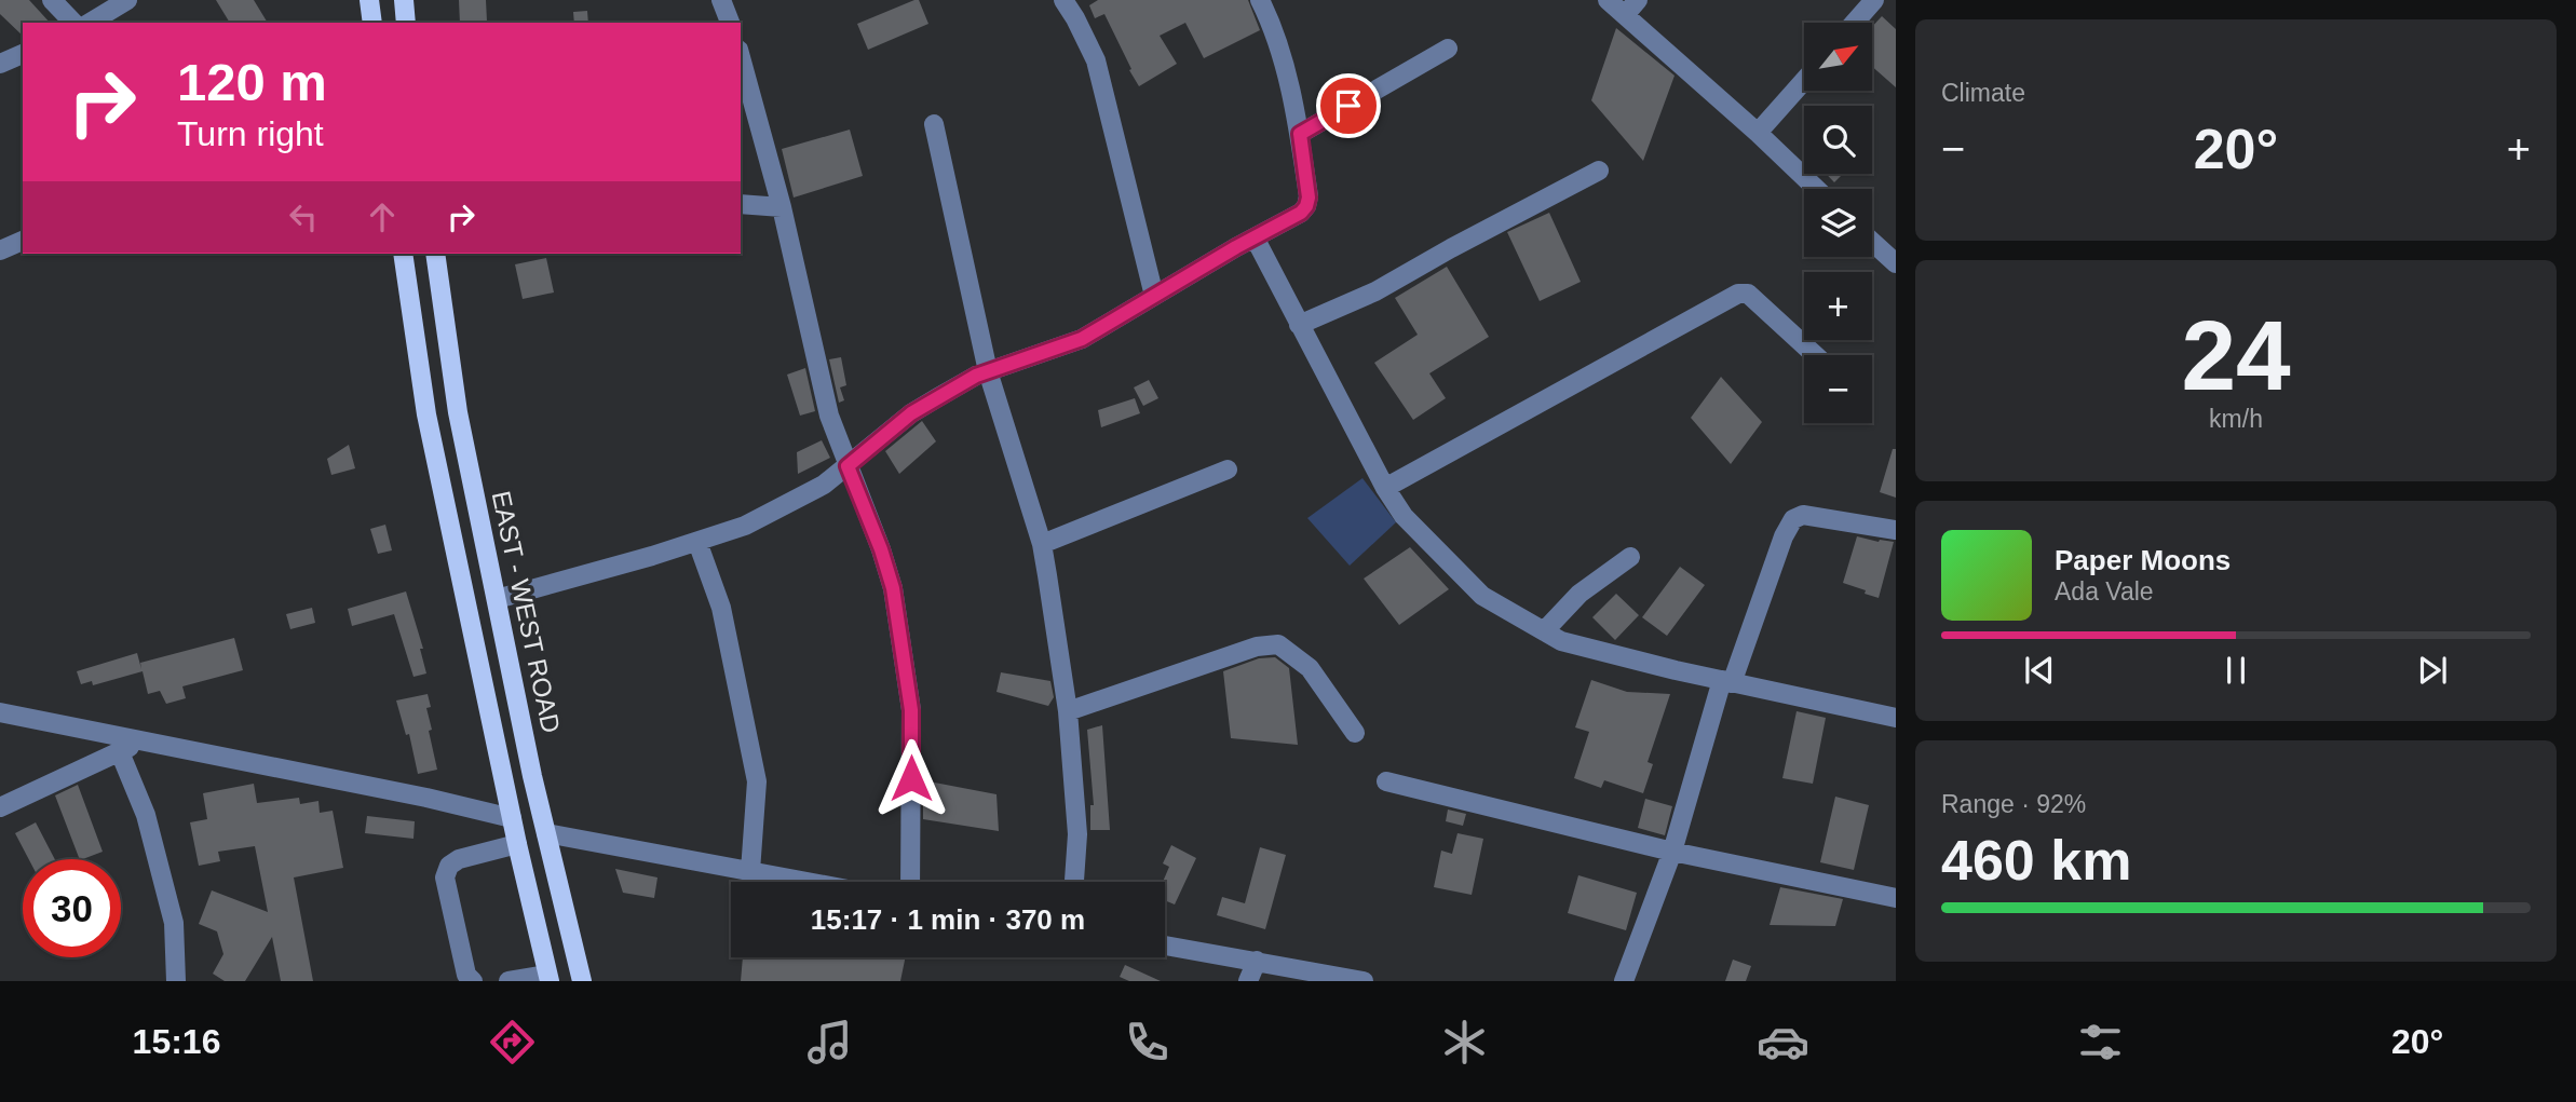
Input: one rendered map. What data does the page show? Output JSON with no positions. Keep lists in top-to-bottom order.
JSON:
{
  "streets": {
    "main road": ["EAST - WEST ROAD"]
  },
  "north": "top right",
  "page": {
    "tile": [
      "Climate",
      ["24", "km/h"],
      ["Range · 92%", "460 km"]
    ],
    "map_buttons": ["+", "−"],
    "turn": ["120 m", "Turn right"],
    "heat": ["−", "20°", "+"],
    "song": ["Paper Moons", "Ada Vale"],
    "limit": "30",
    "trip": "15:17 · 1 min · 370 m",
    "tabs": ["15:16", "20°"]
  }
}
